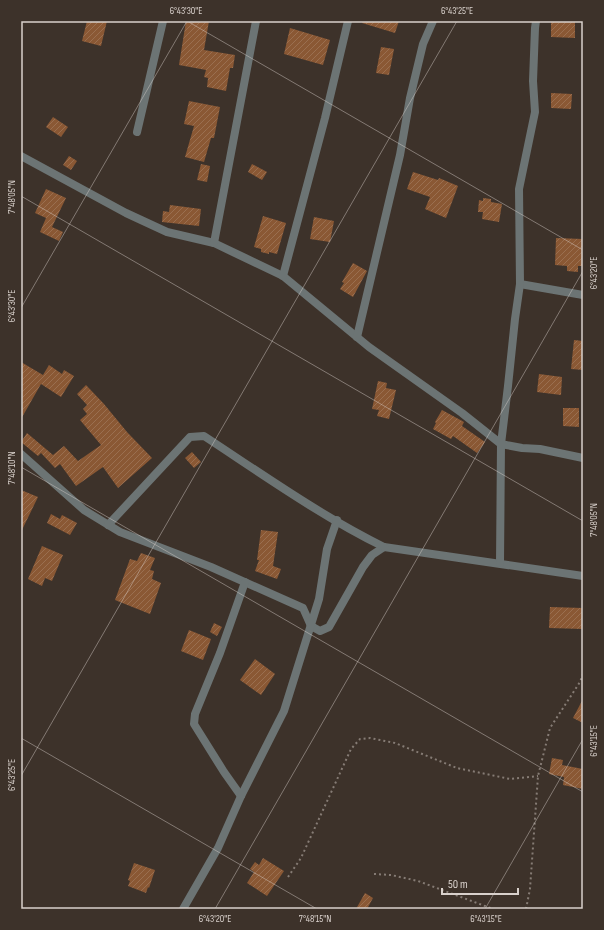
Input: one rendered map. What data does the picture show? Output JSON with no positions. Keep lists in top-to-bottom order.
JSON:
{
  "scale_bar": "50 m",
  "coordinates": [
    "6°43'30\"E",
    "6°43'25\"E",
    "7°48'05\"N",
    "6°43'20\"E",
    "7°48'10\"N",
    "6°43'15\"E",
    "7°48'15\"N"
  ]
}
